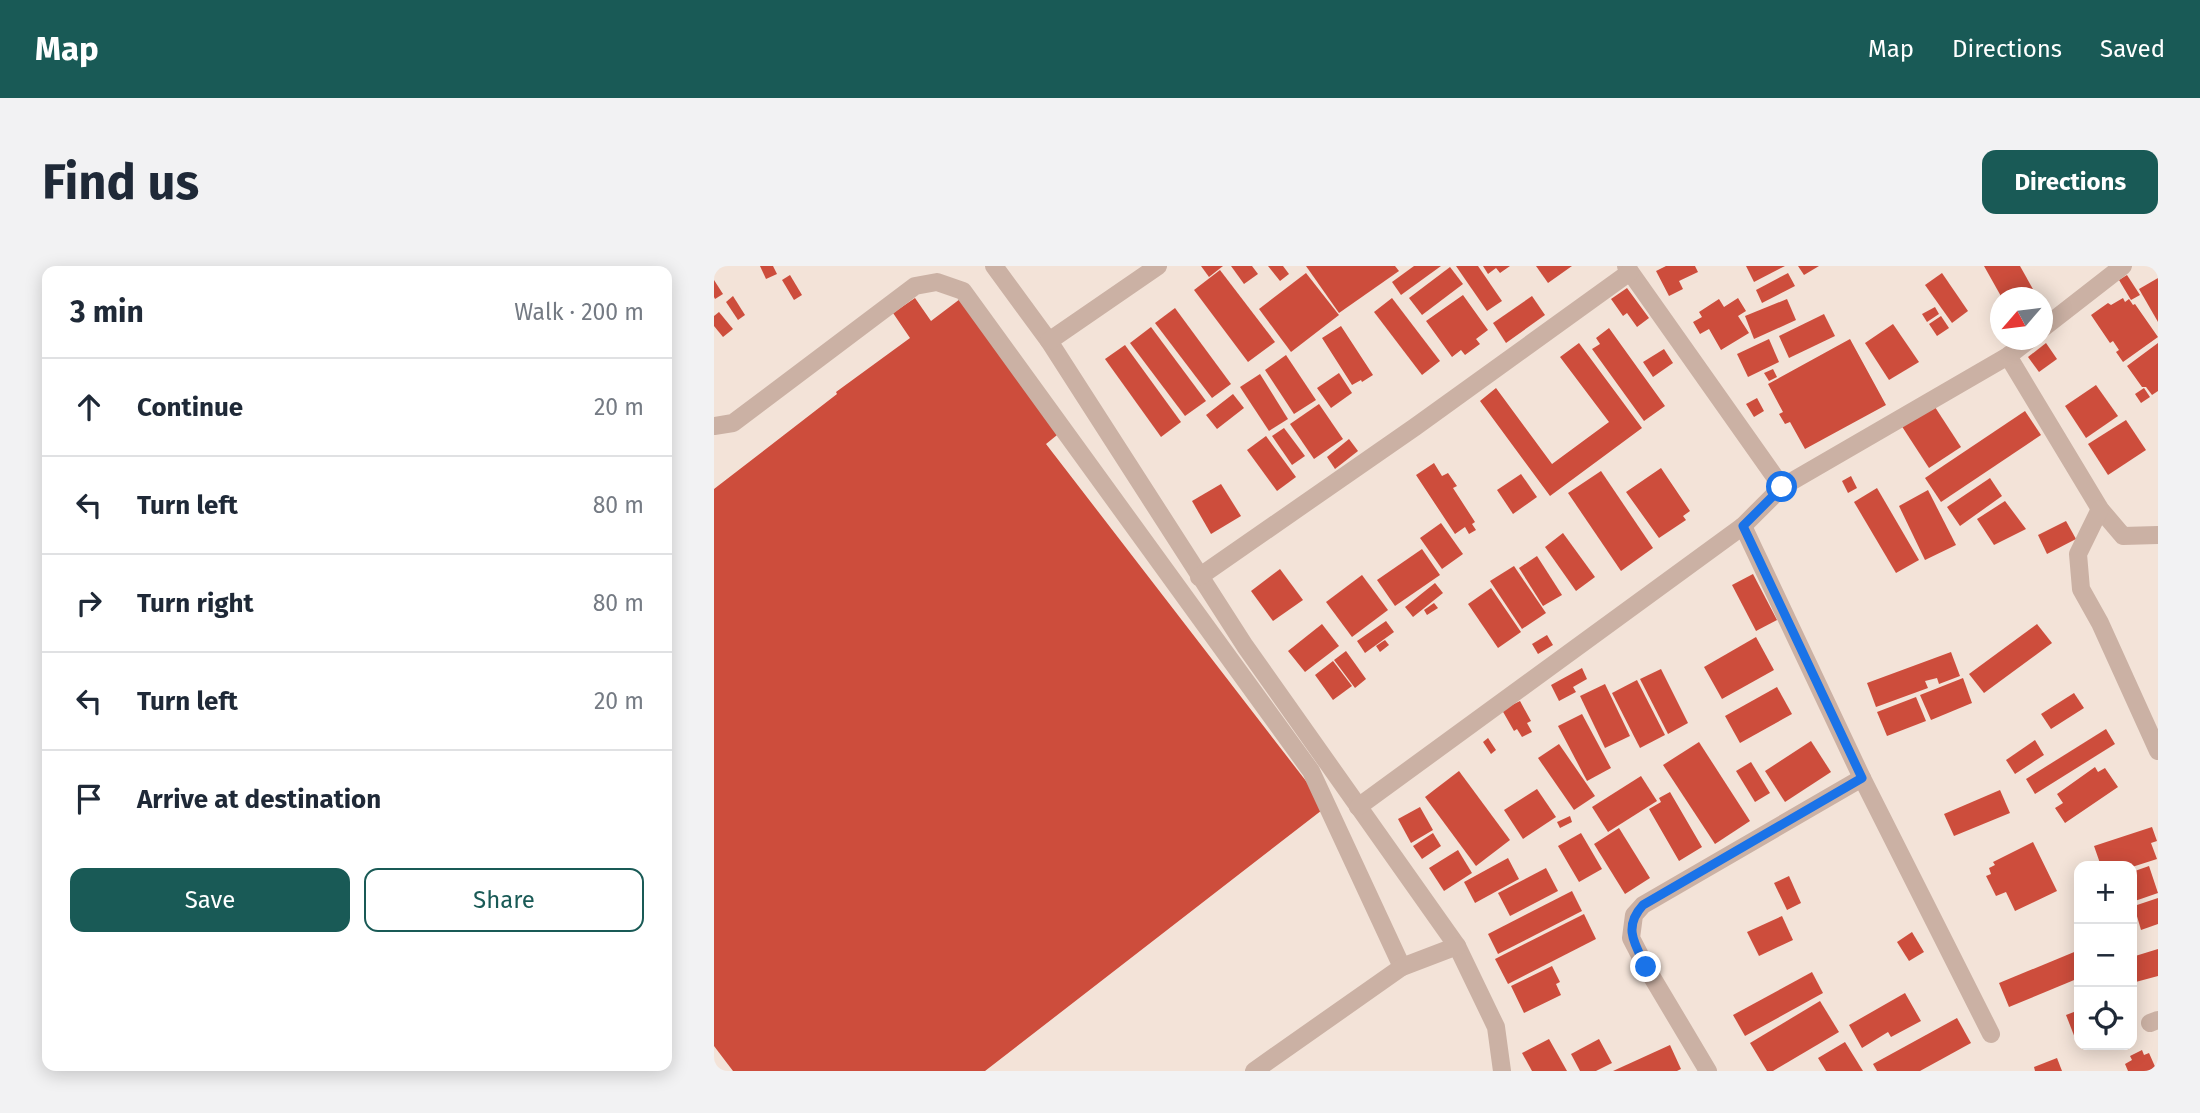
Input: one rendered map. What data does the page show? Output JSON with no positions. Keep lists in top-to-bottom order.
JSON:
{
  "north": "bottom left",
  "page": {
    "header": "Map",
    "nav": ["Map", "Directions", "Saved"],
    "buttons": [
      "Directions",
      ["Save", "Share"]
    ],
    "title": "Find us",
    "heading": ["3 min", "Walk · 200 m"],
    "list": [
      ["Continue", "20 m"],
      ["Turn left", "80 m"],
      ["Turn right", "80 m"],
      ["Turn left", "20 m"],
      "Arrive at destination"
    ],
    "map_buttons": ["+", "−"]
  }
}
